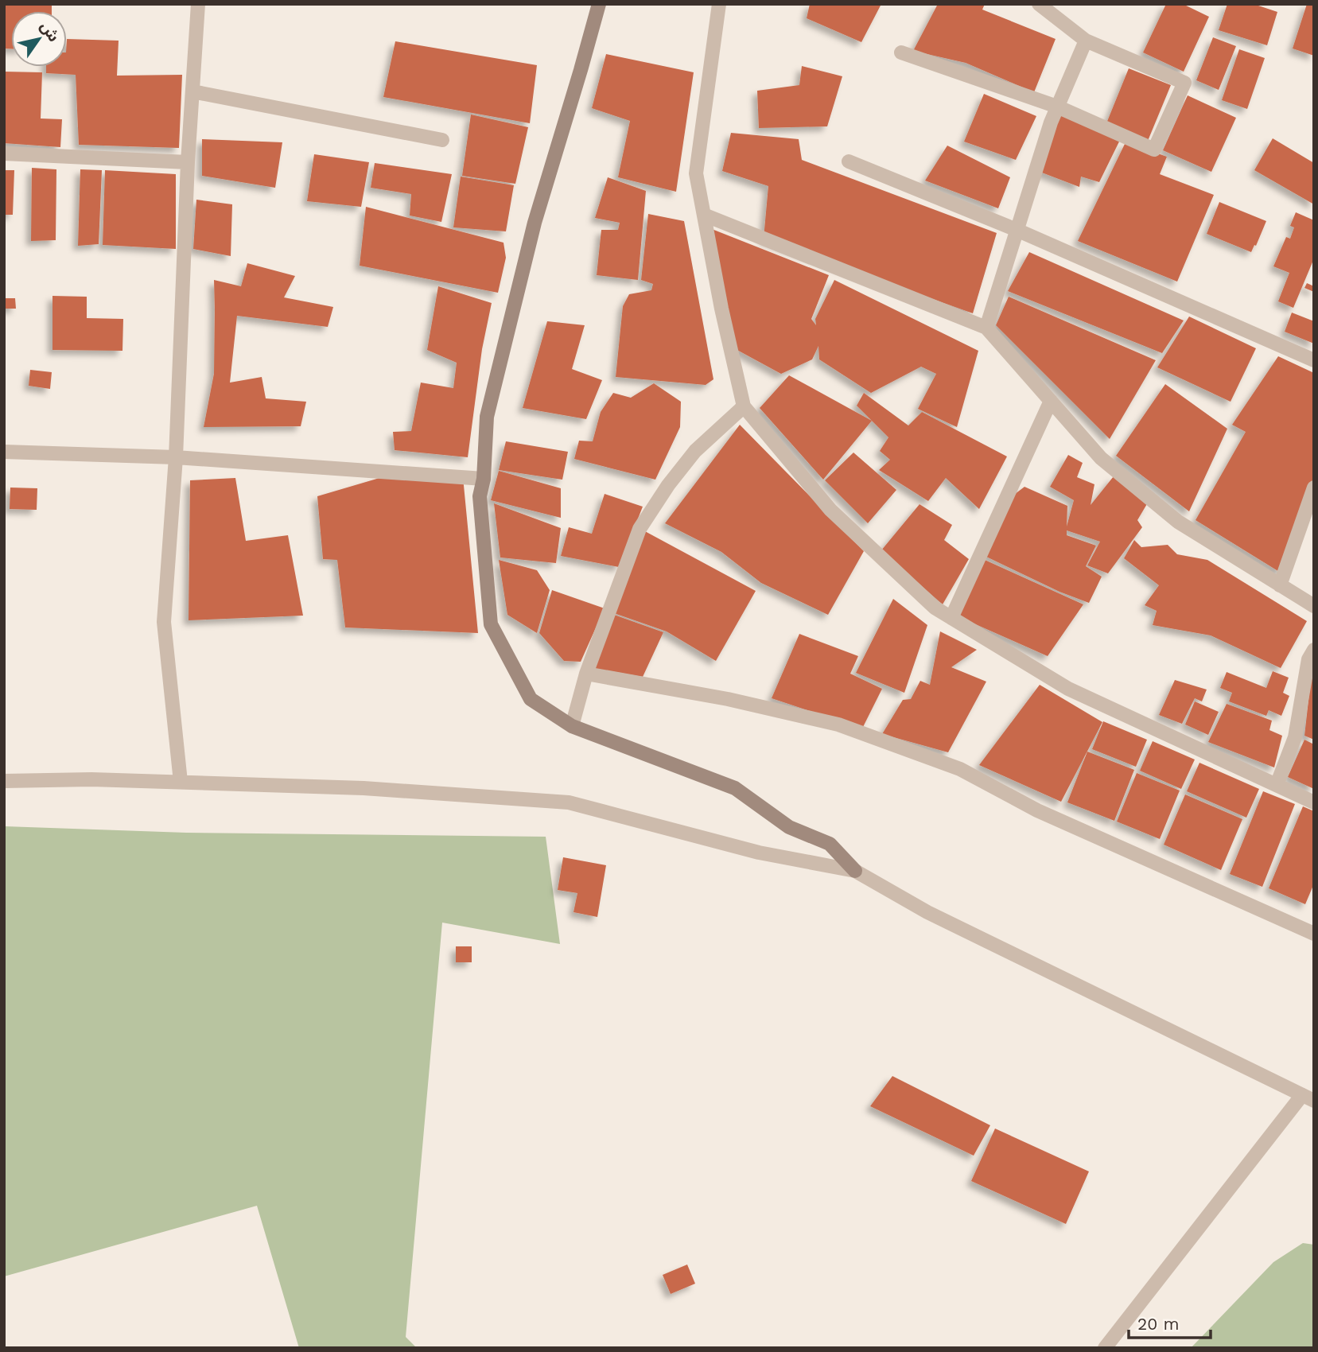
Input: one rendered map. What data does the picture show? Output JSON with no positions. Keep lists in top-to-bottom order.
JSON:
{
  "scale_bar": "20 m",
  "north": "top right"
}
